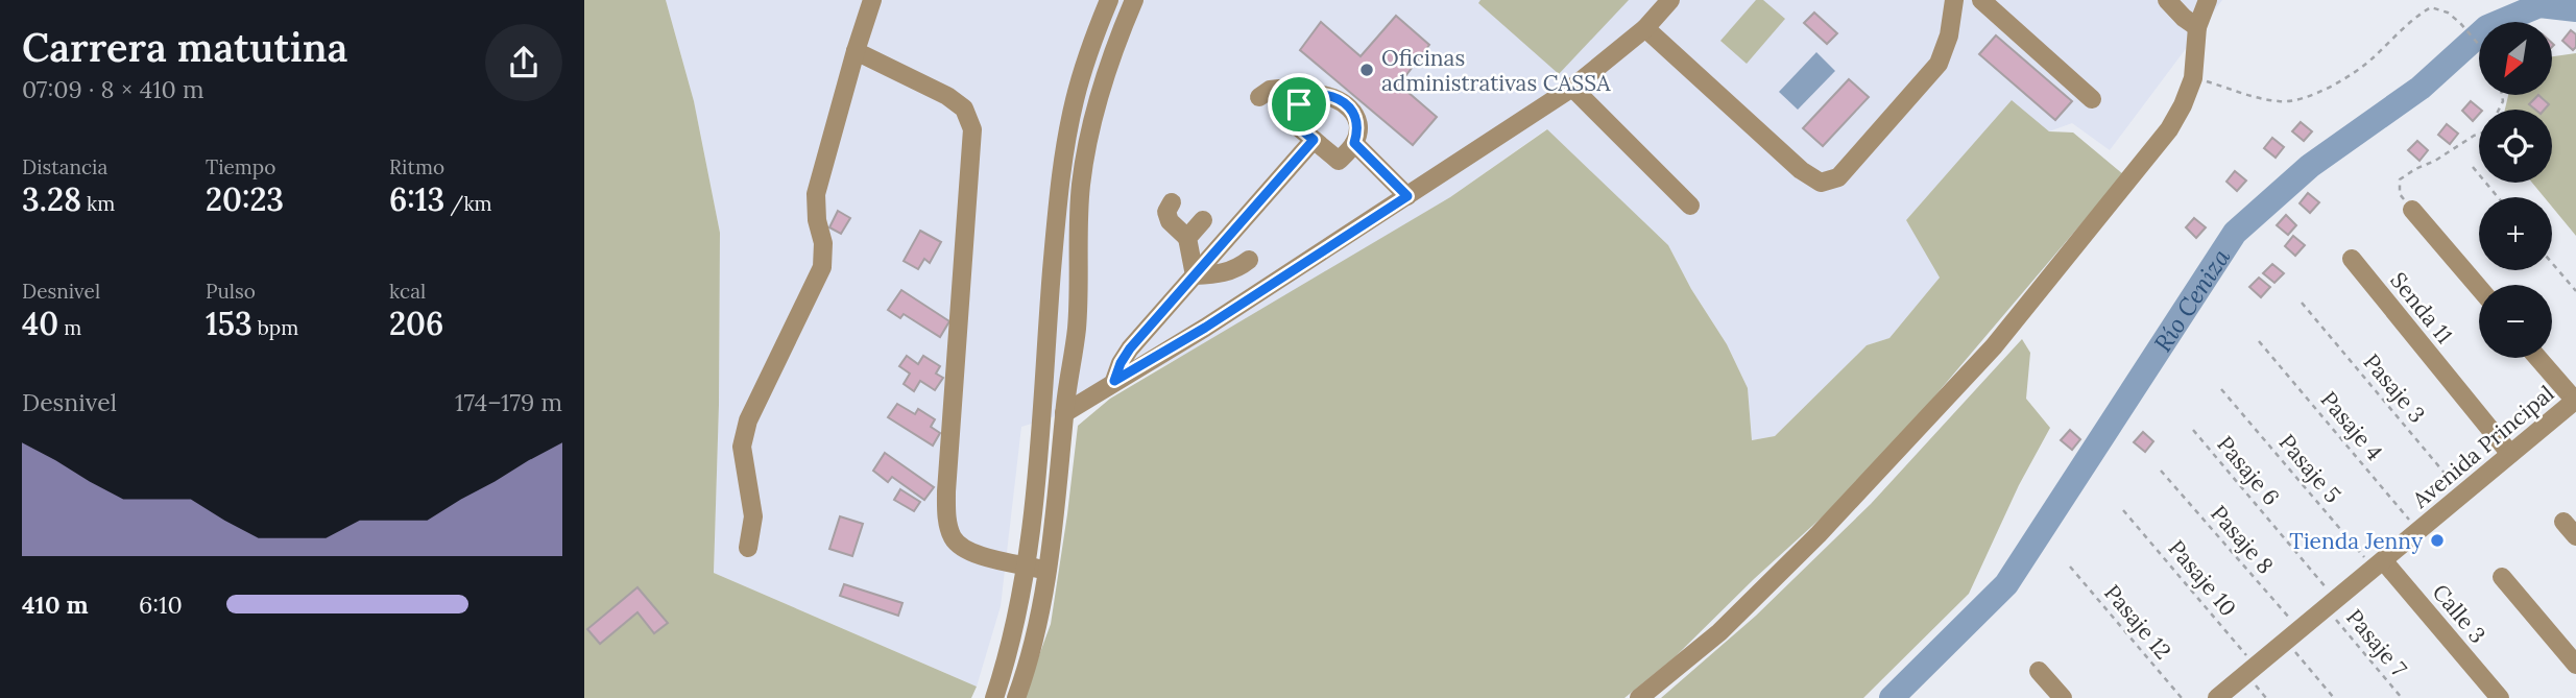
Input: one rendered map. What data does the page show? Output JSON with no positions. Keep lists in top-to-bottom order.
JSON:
{
  "streets": {
    "street": ["Senda 11", "Avenida Principal", "Calle 3"],
    "path": [
      "Pasaje 3",
      "Pasaje 4",
      "Pasaje 5",
      "Pasaje 6",
      "Pasaje 8",
      "Pasaje 10",
      "Pasaje 12",
      "Pasaje 7"
    ]
  },
  "crossings": [
    ["Senda 11", "Avenida Principal"],
    ["Pasaje 3", "Avenida Principal"],
    ["Pasaje 4", "Avenida Principal"],
    ["Avenida Principal", "Pasaje 5"],
    ["Avenida Principal", "Pasaje 6"],
    ["Avenida Principal", "Pasaje 8"],
    ["Avenida Principal", "Pasaje 10"],
    ["Avenida Principal", "Calle 3"],
    ["Avenida Principal", "Pasaje 7"],
    ["Pasaje 5", "Calle 3"],
    ["Pasaje 6", "Pasaje 7"]
  ],
  "water": ["Río Ceniza"],
  "places": ["Oficinas administrativas CASSA", "Tienda Jenny"],
  "north": "bottom left",
  "page": {
    "heading": ["Carrera matutina", "07:09 · 8 × 410 m"],
    "map_buttons": ["+", "−"],
    "stats": [
      ["Distancia", "3.28 km"],
      ["Tiempo", "20:23"],
      ["Ritmo", "6:13 /km"],
      ["Desnivel", "40 m"],
      ["Pulso", "153 bpm"],
      ["kcal", "206"]
    ],
    "chart": ["Desnivel", "174–179 m"],
    "list": [
      {
        "name": "410 m",
        "note": "6:10"
      }
    ]
  }
}
